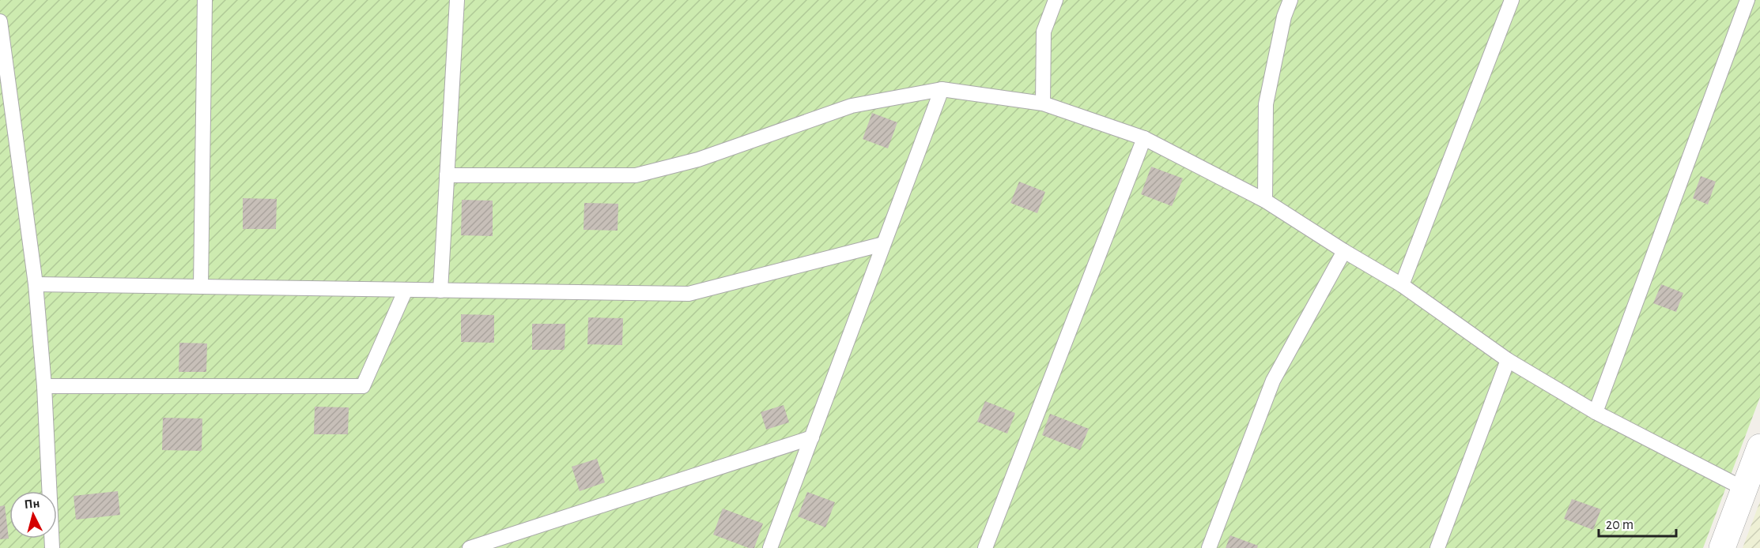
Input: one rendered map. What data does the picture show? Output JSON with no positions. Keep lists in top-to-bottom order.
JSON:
{
  "scale_bar": "20 m",
  "north": "top"
}
